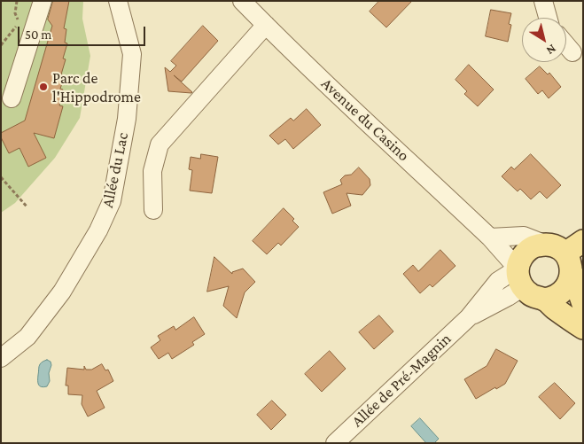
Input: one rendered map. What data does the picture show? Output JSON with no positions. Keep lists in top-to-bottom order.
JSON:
{
  "streets": {
    "street": ["Avenue du Casino", "Allée du Lac", "Allée de Pré-Magnin"]
  },
  "crossings": [
    ["Avenue du Casino", "Allée de Pré-Magnin"]
  ],
  "places": ["Parc de l'Hippodrome"],
  "scale_bar": "50 m",
  "north": "bottom right"
}
